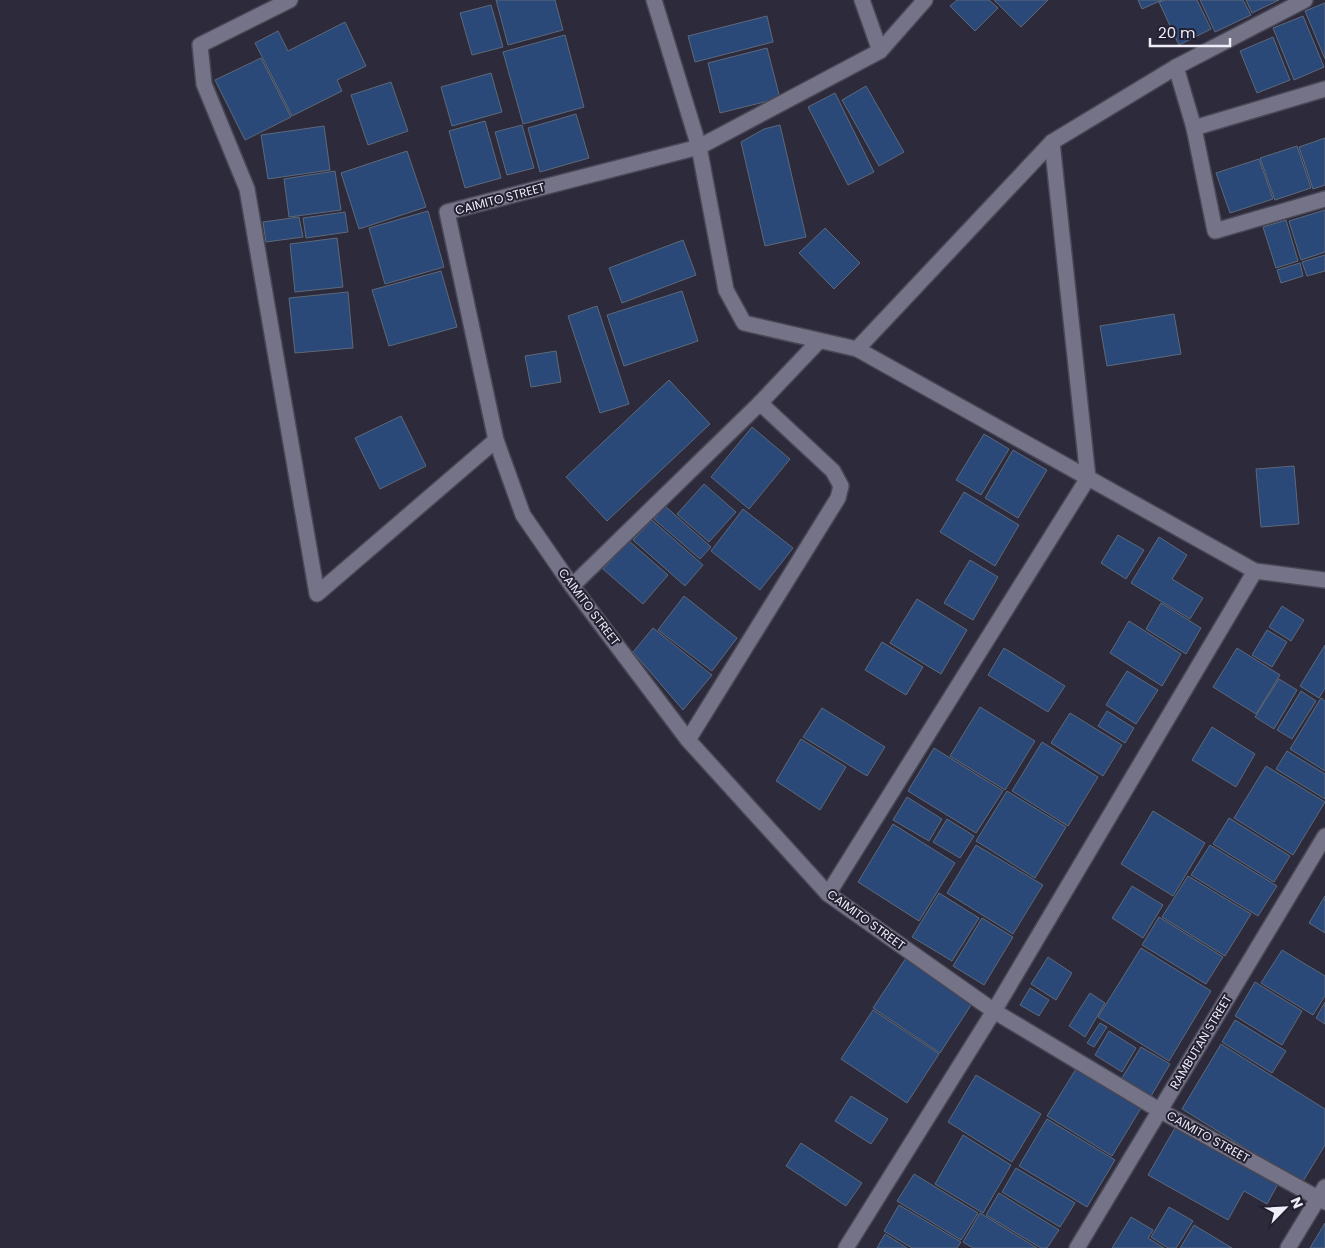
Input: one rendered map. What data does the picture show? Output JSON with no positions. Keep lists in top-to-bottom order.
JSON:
{
  "streets": {
    "street": ["CAIMITO STREET", "RAMBUTAN STREET"]
  },
  "crossings": [
    ["CAIMITO STREET", "RAMBUTAN STREET"]
  ],
  "scale_bar": "20 m",
  "north": "top right"
}
